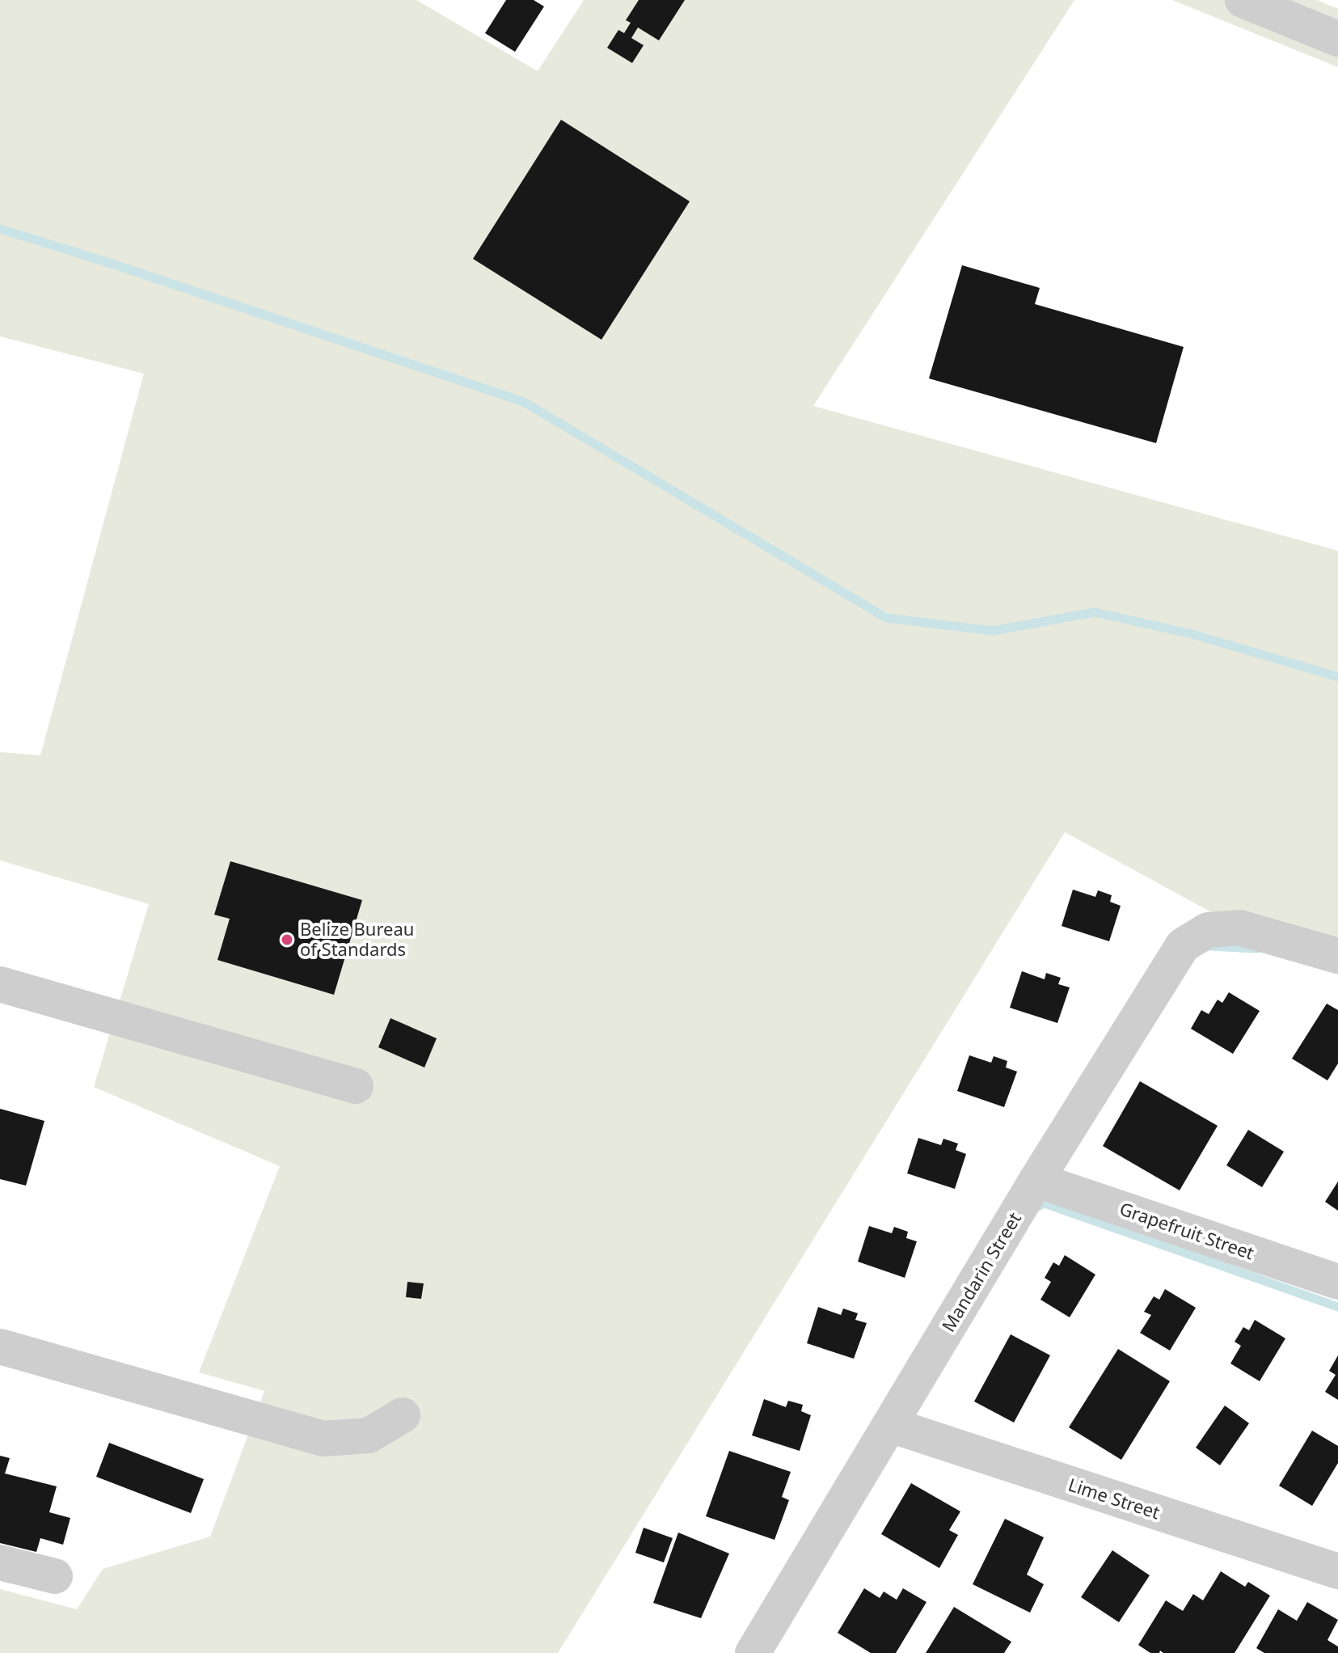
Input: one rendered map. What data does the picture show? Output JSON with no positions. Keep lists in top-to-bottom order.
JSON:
{
  "streets": {
    "street": ["Grapefruit Street", "Mandarin Street", "Lime Street"]
  },
  "crossings": [
    ["Grapefruit Street", "Mandarin Street"],
    ["Mandarin Street", "Lime Street"]
  ],
  "places": ["Belize Bureau of Standards"]
}
